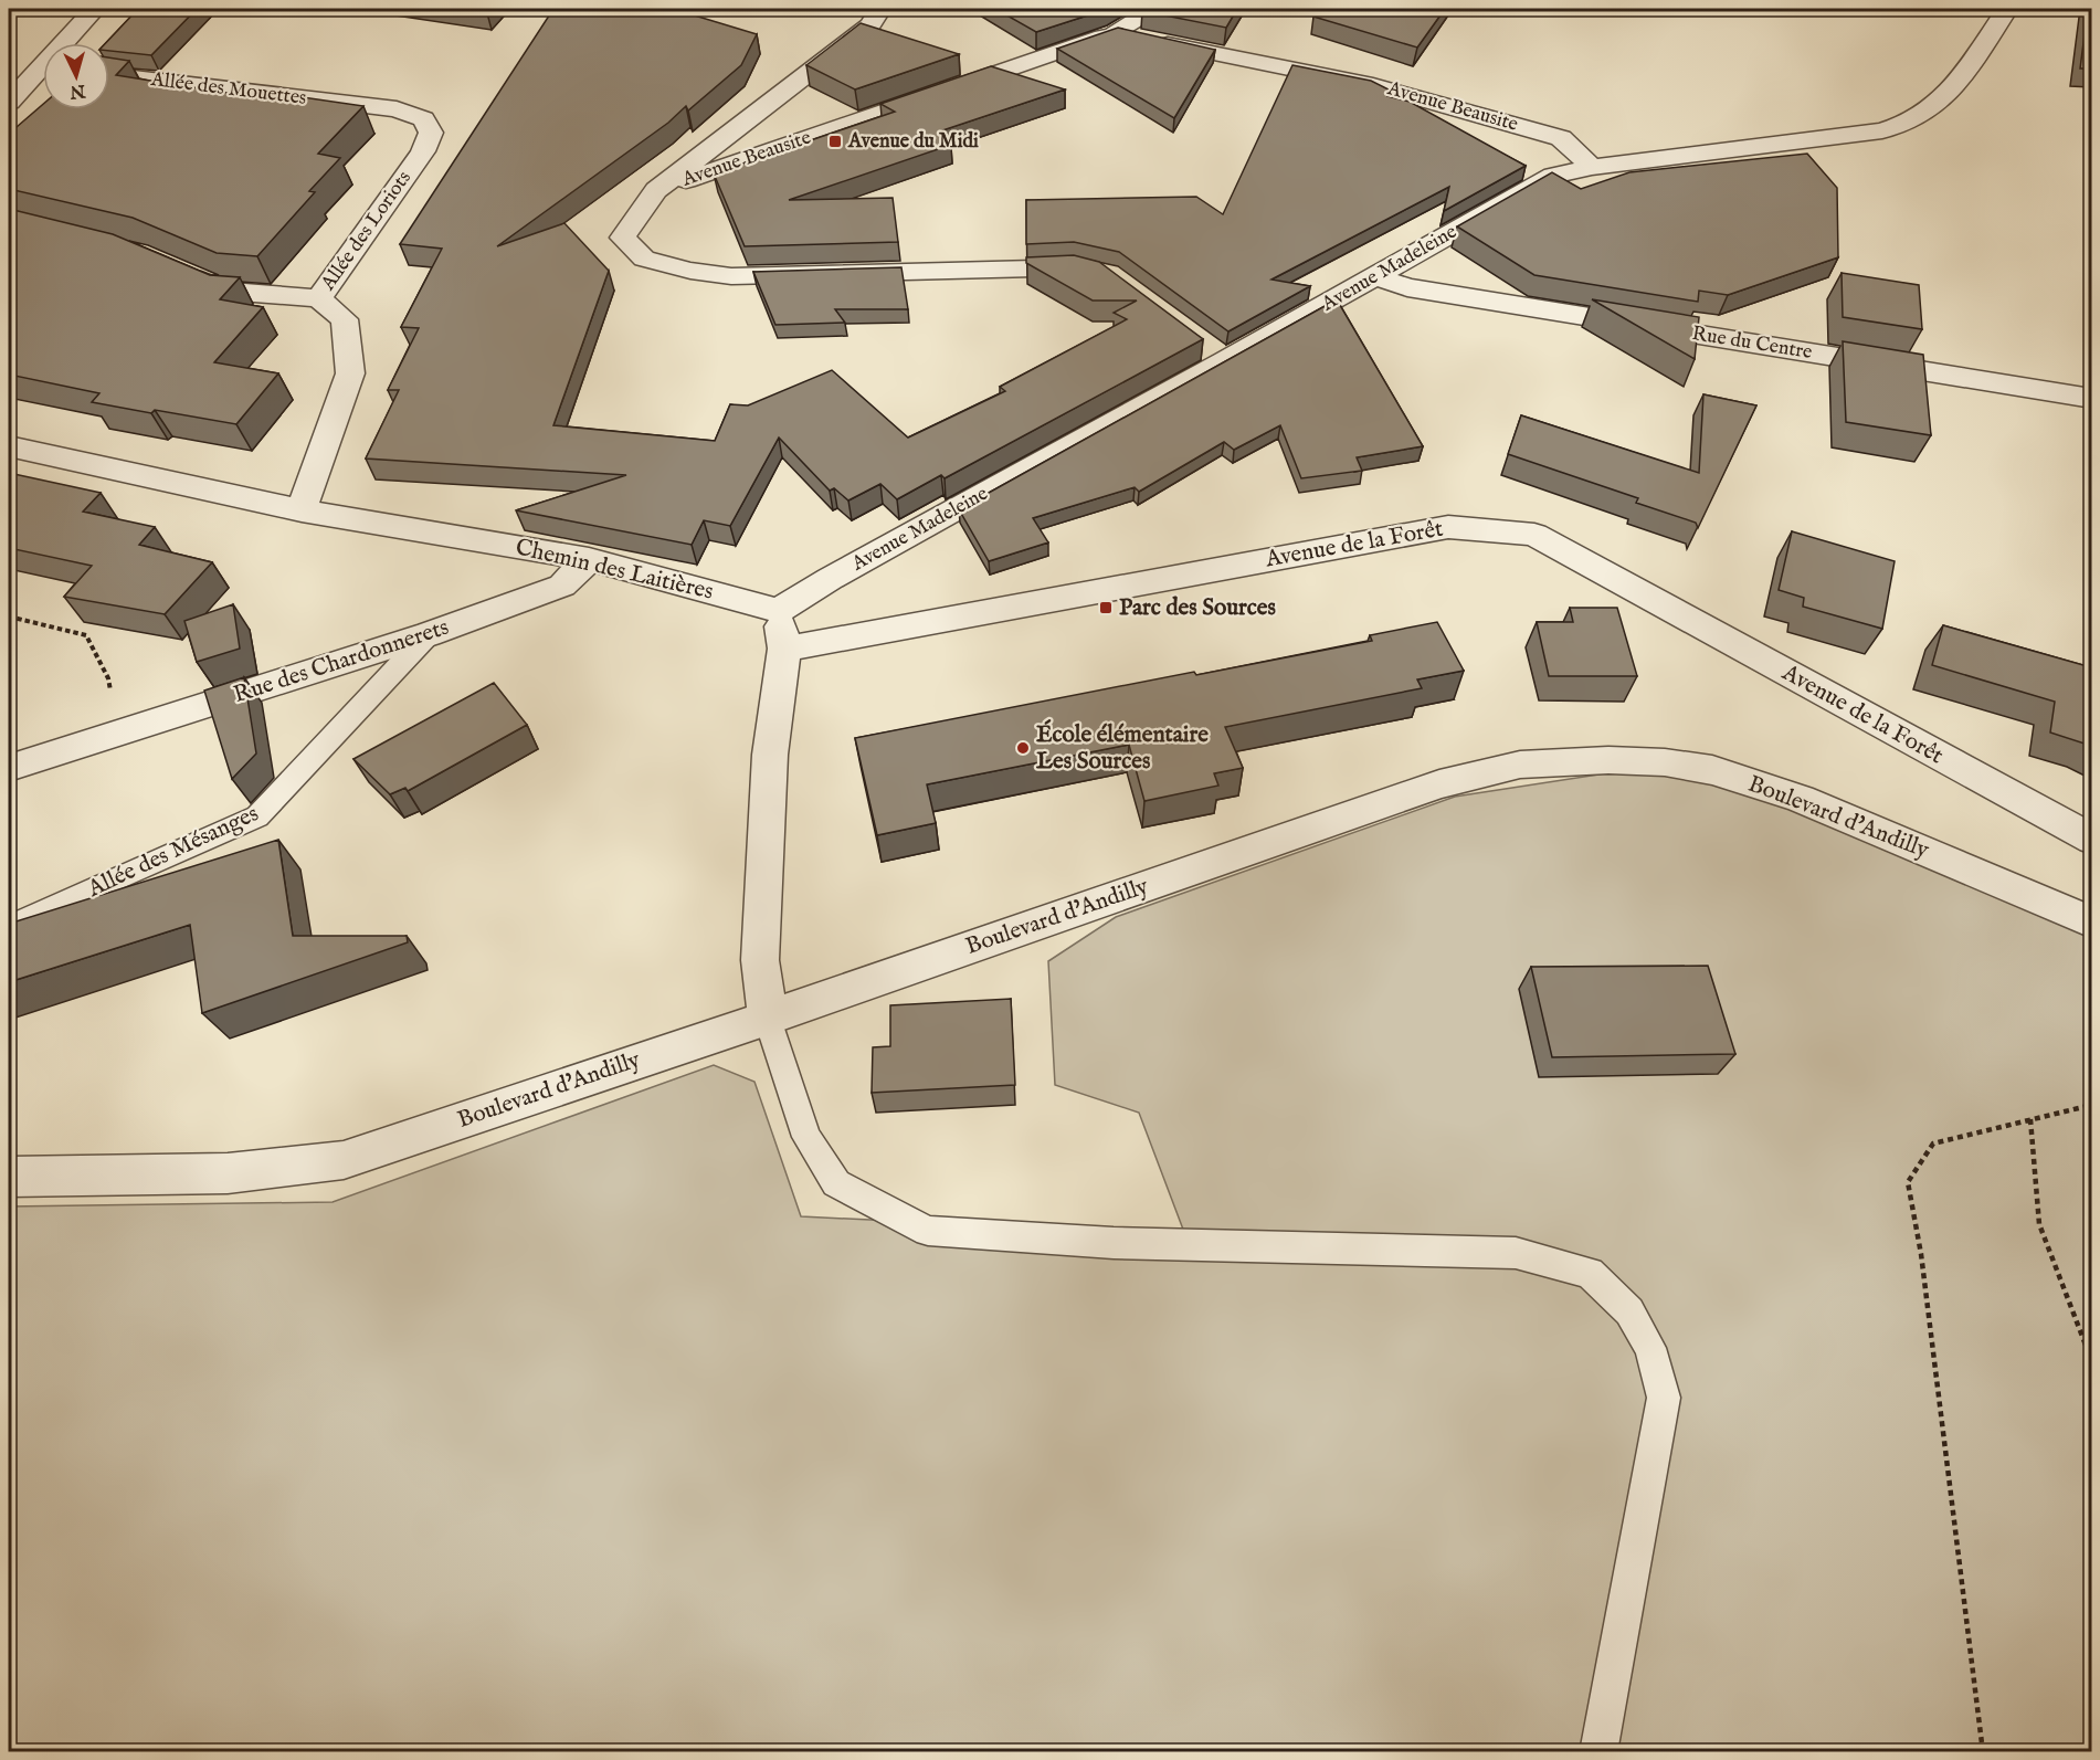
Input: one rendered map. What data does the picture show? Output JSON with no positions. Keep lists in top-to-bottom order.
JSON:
{
  "streets": {
    "street": [
      "Allée des Mouettes",
      "Avenue Beausite",
      "Allée des Loriots",
      "Avenue Madeleine",
      "Rue du Centre",
      "Avenue de la Forêt",
      "Chemin des Laitières",
      "Rue des Chardonnerets",
      "Boulevard d'Andilly"
    ],
    "lane": ["Allée des Mésanges"]
  },
  "crossings": [
    ["Allée des Mouettes", "Allée des Loriots"],
    ["Avenue Beausite", "Avenue Madeleine"],
    ["Allée des Loriots", "Chemin des Laitières"],
    ["Avenue Madeleine", "Rue du Centre"],
    ["Avenue Madeleine", "Chemin des Laitières"],
    ["Chemin des Laitières", "Rue des Chardonnerets"],
    ["Rue des Chardonnerets", "Allée des Mésanges"]
  ],
  "places": {
    "transit": ["Avenue du Midi", "Parc des Sources"],
    "other": ["École élémentaire Les Sources"]
  },
  "north": "bottom"
}
